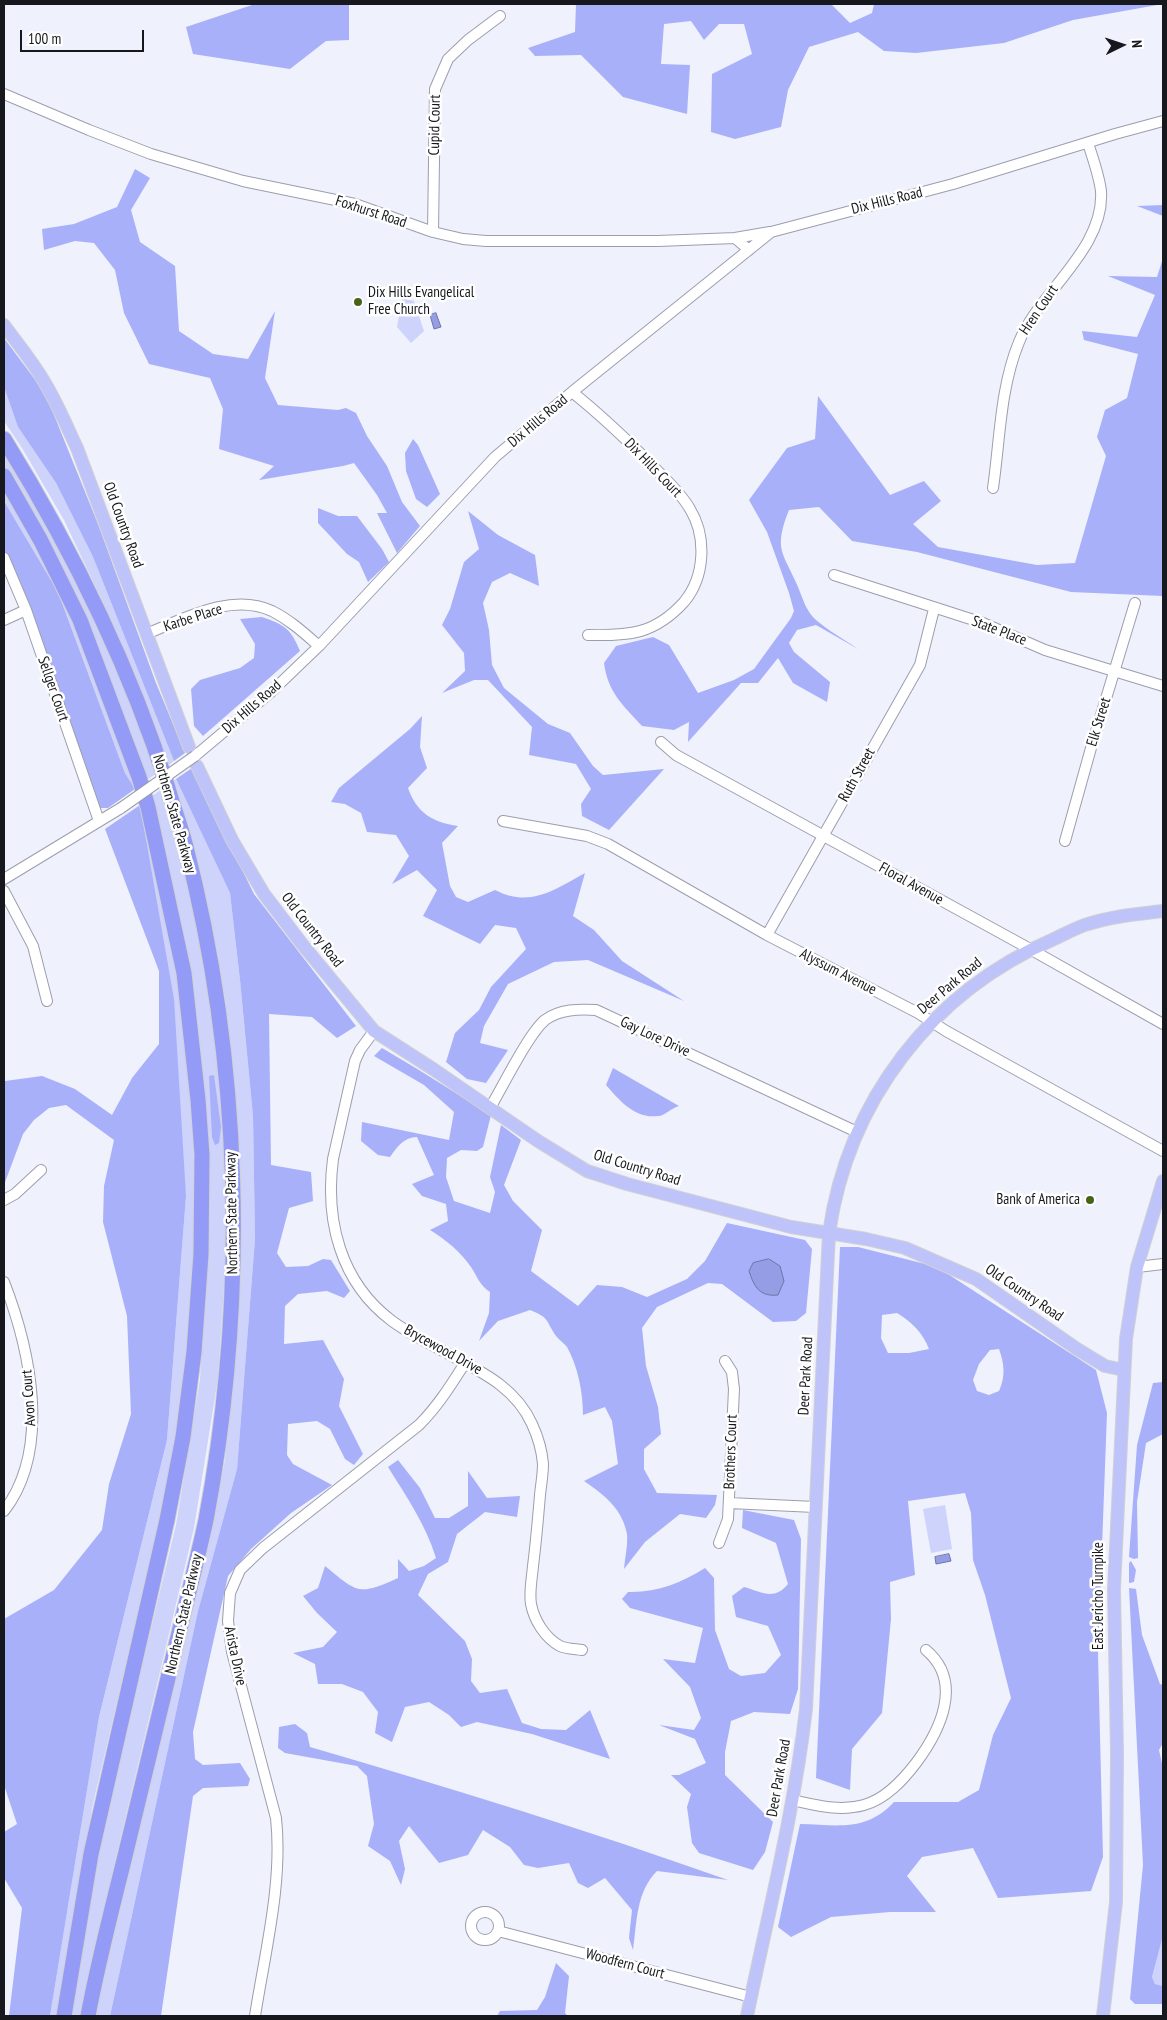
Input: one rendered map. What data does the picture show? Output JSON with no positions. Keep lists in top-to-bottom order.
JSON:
{
  "streets": {
    "highway": ["Northern State Parkway"],
    "main road": ["Old Country Road", "Deer Park Road", "East Jericho Turnpike"],
    "street": [
      "Cupid Court",
      "Dix Hills Road",
      "Foxhurst Road",
      "Hren Court",
      "Dix Hills Court",
      "Karbe Place",
      "State Place",
      "Sellger Court",
      "Elk Street",
      "Ruth Street",
      "Floral Avenue",
      "Alyssum Avenue",
      "Gay Lore Drive",
      "Brycewood Drive",
      "Avon Court",
      "Brothers Court",
      "Arista Drive",
      "Woodfern Court"
    ]
  },
  "crossings": [
    ["Cupid Court", "Foxhurst Road"],
    ["Dix Hills Road", "Foxhurst Road"],
    ["Dix Hills Road", "Hren Court"],
    ["Dix Hills Road", "Dix Hills Court"],
    ["Dix Hills Road", "Karbe Place"],
    ["Dix Hills Road", "Sellger Court"],
    ["Old Country Road", "Karbe Place"],
    ["Old Country Road", "Deer Park Road"],
    ["Old Country Road", "Gay Lore Drive"],
    ["Old Country Road", "Brycewood Drive"],
    ["Old Country Road", "East Jericho Turnpike"],
    ["State Place", "Elk Street"],
    ["State Place", "Ruth Street"],
    ["Ruth Street", "Floral Avenue"],
    ["Ruth Street", "Alyssum Avenue"],
    ["Floral Avenue", "Deer Park Road"],
    ["Alyssum Avenue", "Deer Park Road"],
    ["Deer Park Road", "Gay Lore Drive"],
    ["Deer Park Road", "Woodfern Court"],
    ["Brycewood Drive", "Arista Drive"]
  ],
  "places": ["Dix Hills Evangelical Free Church", "Bank of America"],
  "scale_bar": "100 m",
  "north": "right"
}
